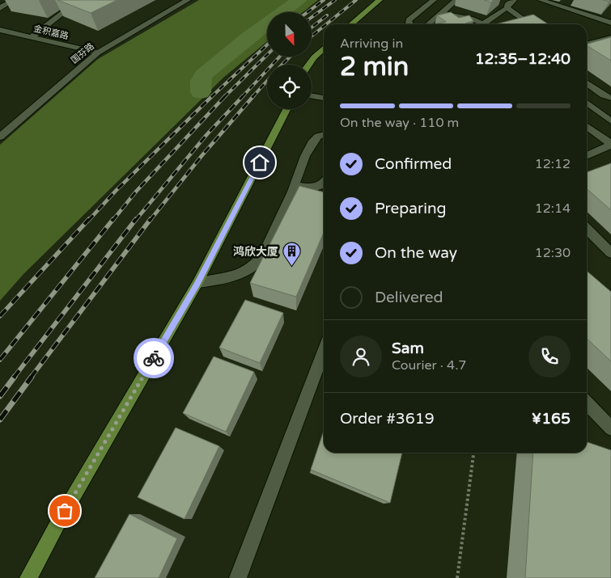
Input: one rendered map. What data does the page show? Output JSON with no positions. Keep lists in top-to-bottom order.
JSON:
{
  "streets": {
    "street": ["金积嘉路", "国芬路"]
  },
  "crossings": [
    ["金积嘉路", "国芬路"]
  ],
  "places": {
    "building": ["鸿欣大厦"]
  },
  "north": "bottom",
  "page": {
    "heading": ["2 min", "Arriving in", "12:35–12:40"],
    "panel": [
      "Sam",
      "Courier · 4.7",
      "Order #3619",
      "¥165"
    ],
    "bar": "On the way · 110 m",
    "list": [
      ["Confirmed", "12:12"],
      ["Preparing", "12:14"],
      ["On the way", "12:30"],
      "Delivered"
    ]
  }
}
